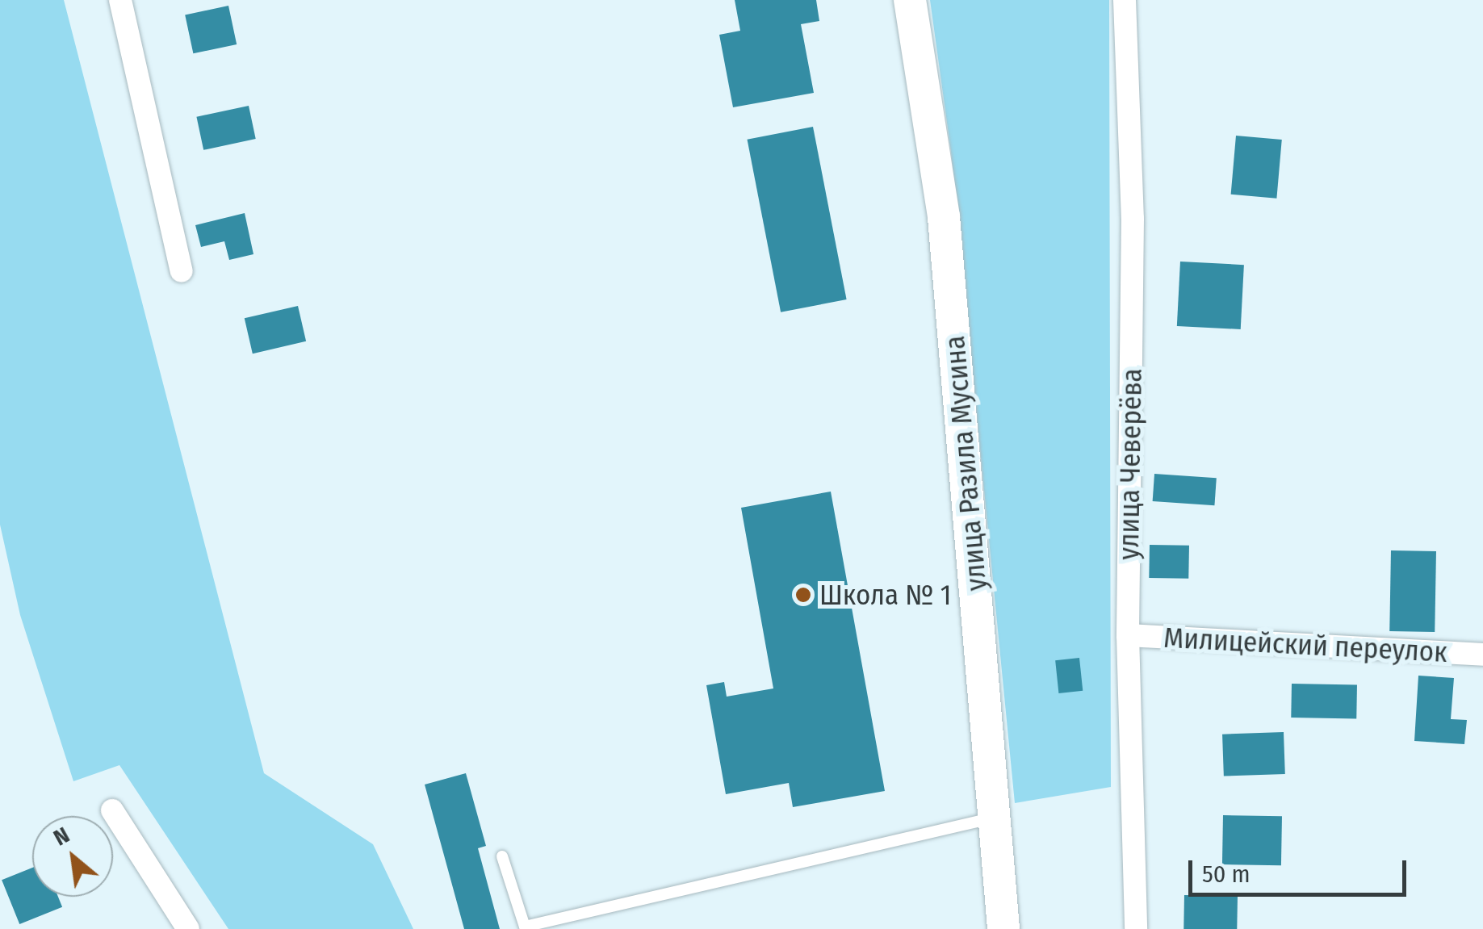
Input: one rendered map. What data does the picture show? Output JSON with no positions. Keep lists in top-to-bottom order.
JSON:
{
  "streets": {
    "main road": ["улица Разила Мусина"],
    "street": ["улица Чеверёва", "Милицейский переулок"]
  },
  "crossings": [
    ["улица Чеверёва", "Милицейский переулок"]
  ],
  "places": ["Школа № 1"],
  "scale_bar": "50 m",
  "north": "top left"
}
